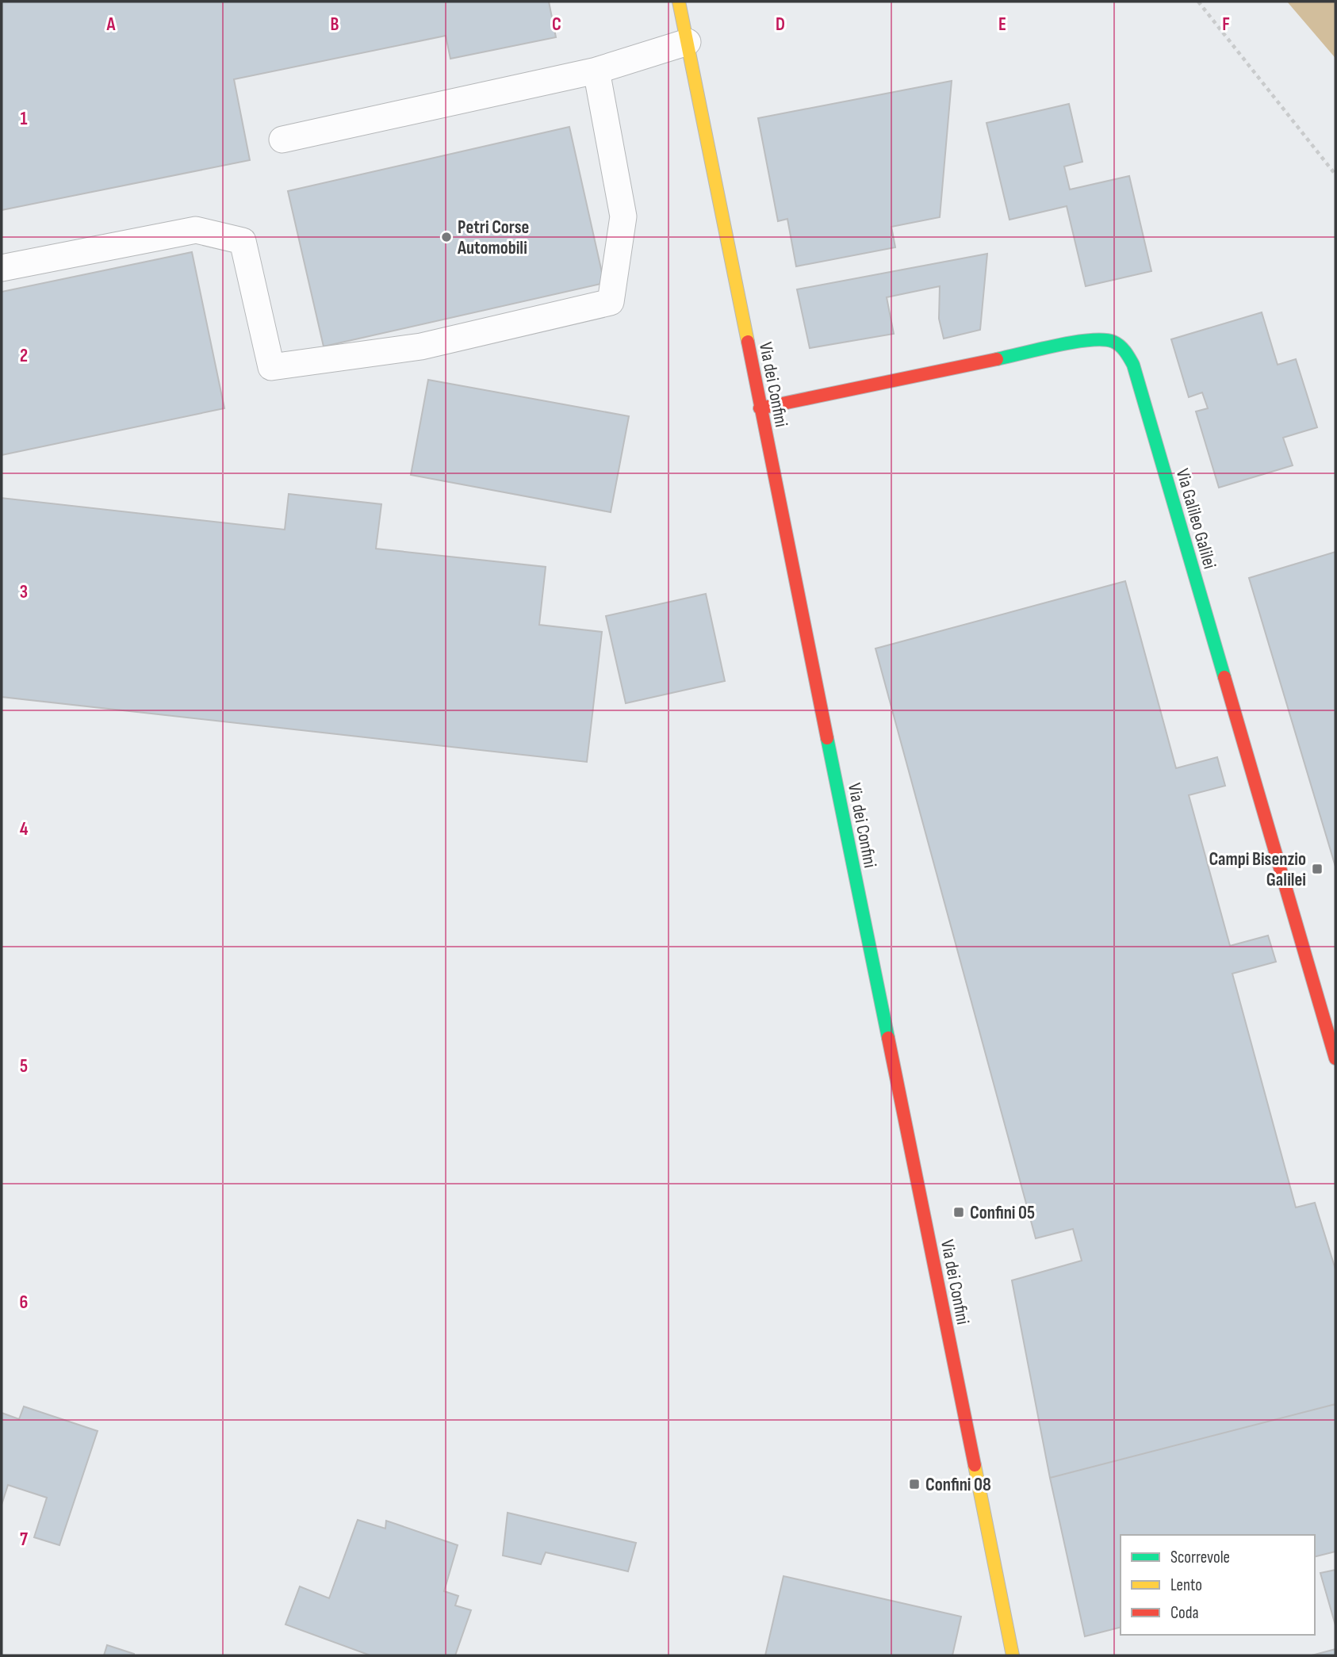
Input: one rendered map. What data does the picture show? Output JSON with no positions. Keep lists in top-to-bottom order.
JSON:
{
  "streets": {
    "main road": ["Via dei Confini", "Via Galileo Galilei"]
  },
  "crossings": [
    ["Via dei Confini", "Via Galileo Galilei"]
  ],
  "places": {
    "other": ["Petri Corse Automobili"],
    "transit": ["Campi Bisenzio Galilei", "Confini 05", "Confini 08"]
  },
  "legend": ["Scorrevole", "Lento", "Coda"],
  "grid": {
    "columns": [
      "A",
      "B",
      "C",
      "D",
      "E",
      "F"
    ],
    "rows": [
      "1",
      "2",
      "3",
      "4",
      "5",
      "6",
      "7"
    ]
  }
}
